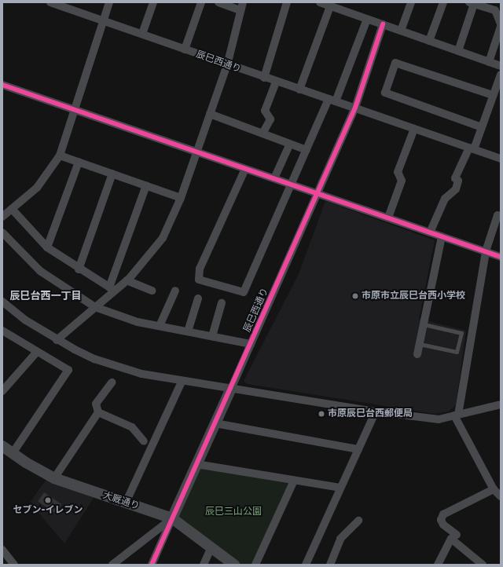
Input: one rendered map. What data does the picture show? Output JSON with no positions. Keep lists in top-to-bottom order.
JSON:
{
  "streets": {
    "street": ["辰巳西通り", "大厩通り"]
  },
  "crossings": [
    ["辰巳西通り", "大厩通り"]
  ],
  "districts": ["辰巳台西一丁目"],
  "parks": ["辰巳三山公園"],
  "places": ["市原市立辰巳台西小学校", "市原辰巳台西郵便局", "セブン-イレブン"]
}
